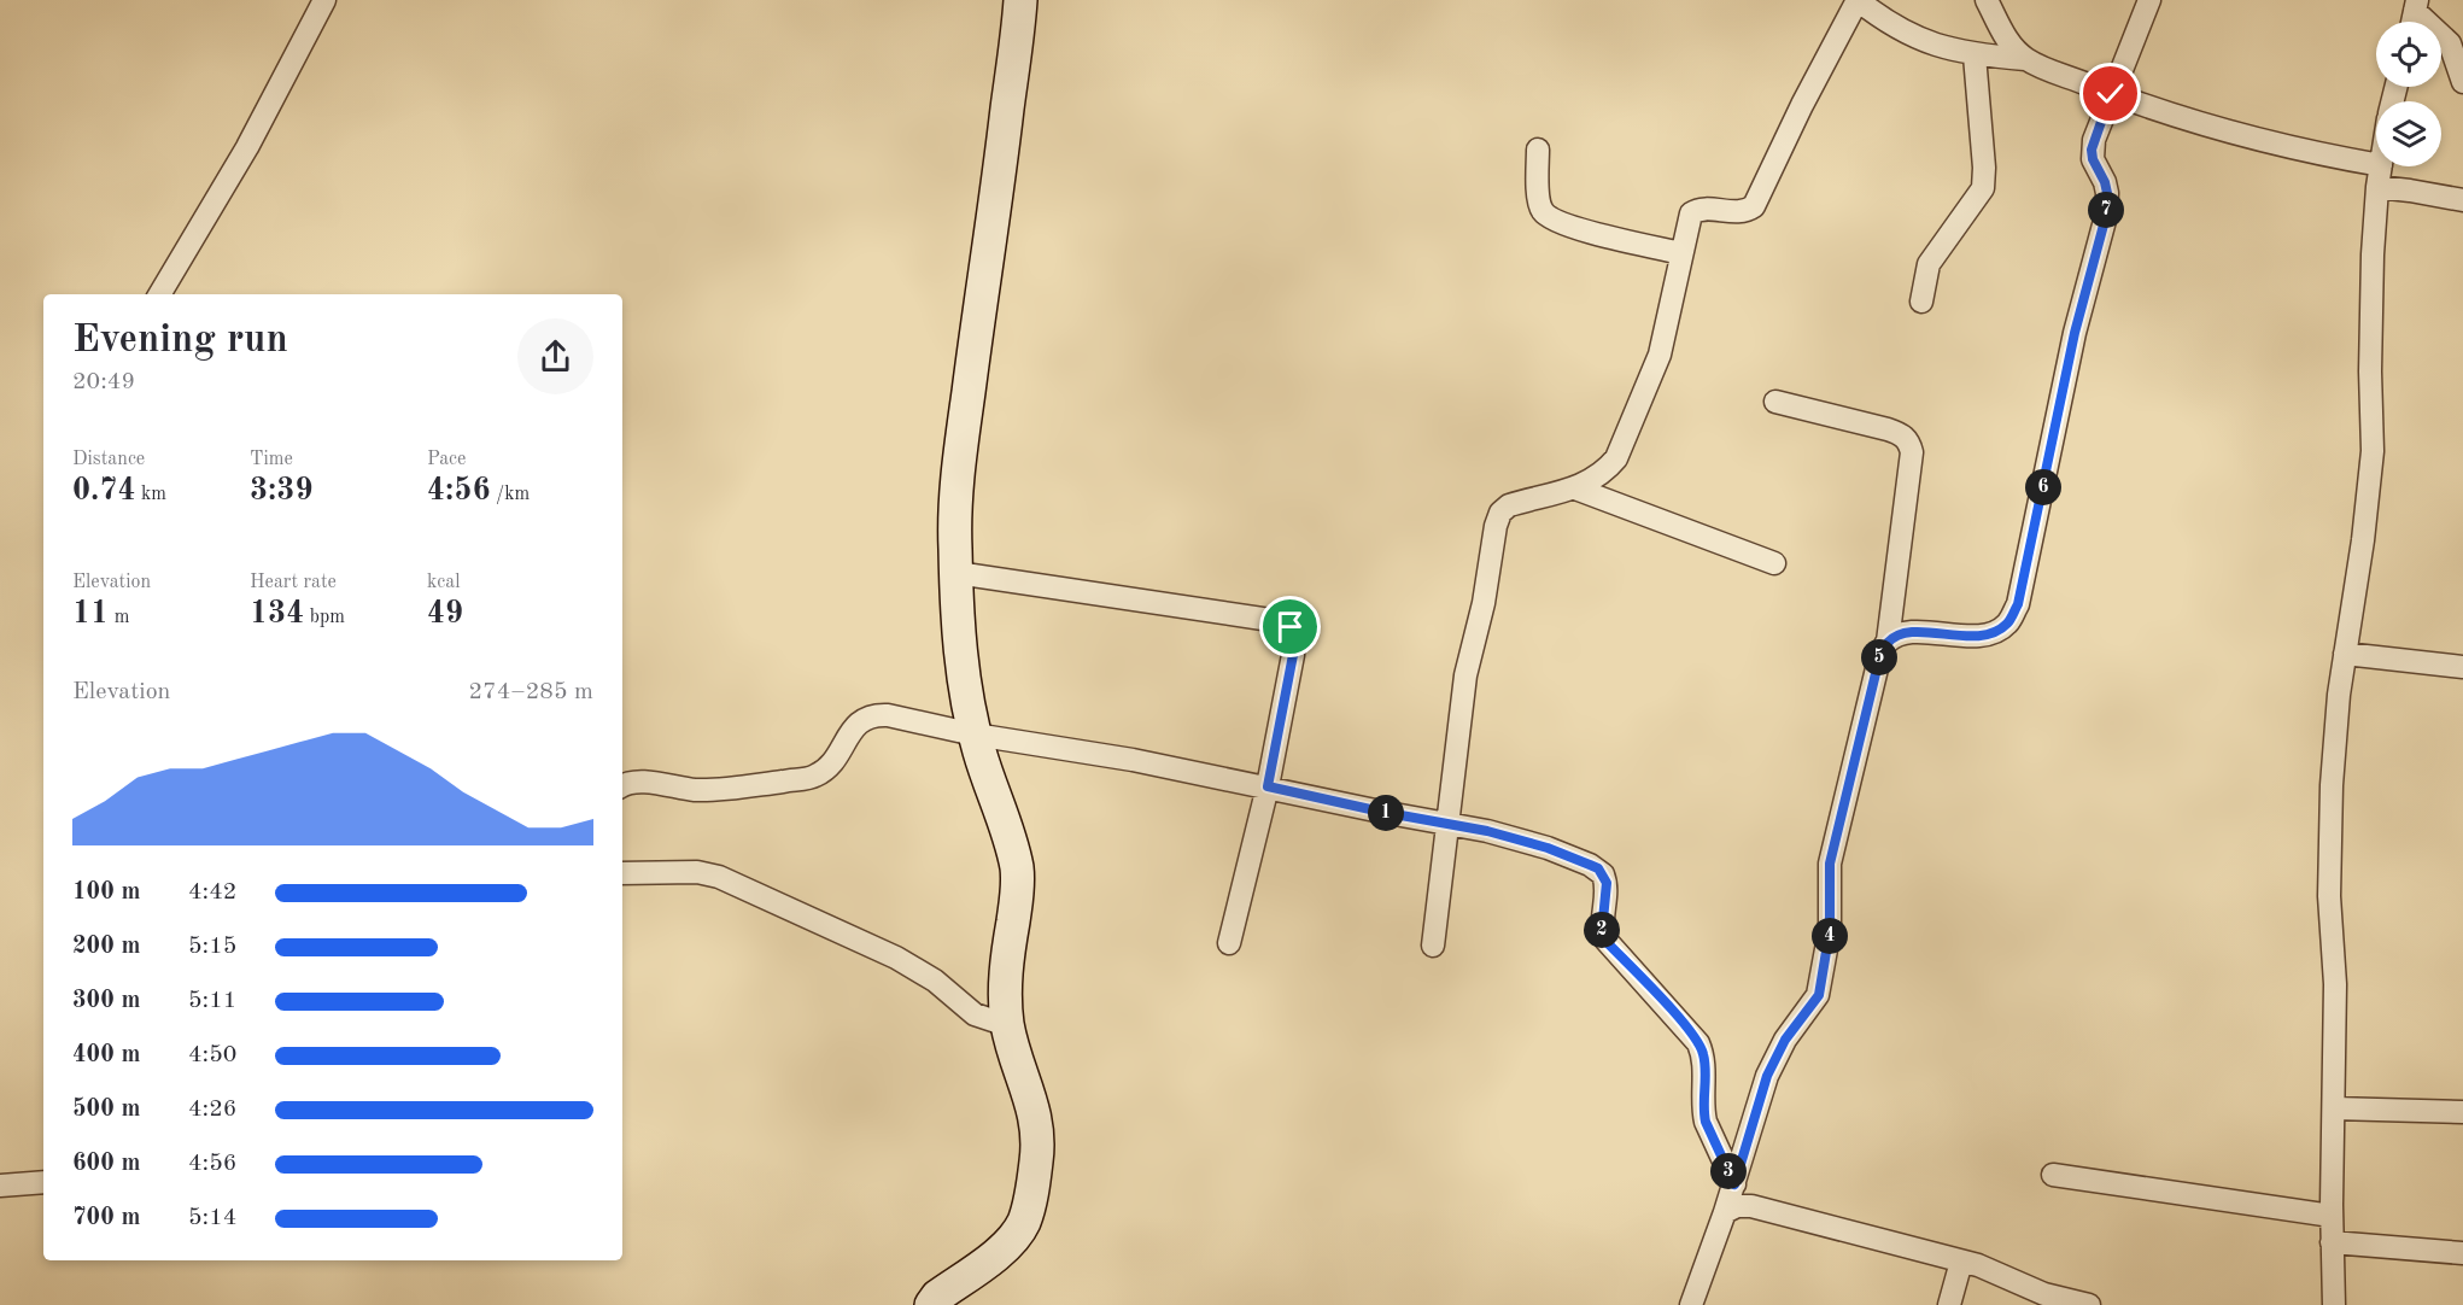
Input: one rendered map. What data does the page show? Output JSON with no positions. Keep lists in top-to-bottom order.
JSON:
{
  "page": {
    "pins": [
      "7",
      "6",
      "5",
      "1",
      "2",
      "4",
      "3"
    ],
    "heading": ["Evening run", "20:49"],
    "stats": [
      ["Distance", "0.74 km"],
      ["Time", "3:39"],
      ["Pace", "4:56 /km"],
      ["Elevation", "11 m"],
      ["Heart rate", "134 bpm"],
      ["kcal", "49"]
    ],
    "chart": ["Elevation", "274–285 m"],
    "list": [
      {
        "name": "100 m",
        "note": "4:42"
      },
      {
        "name": "200 m",
        "note": "5:15"
      },
      {
        "name": "300 m",
        "note": "5:11"
      },
      {
        "name": "400 m",
        "note": "4:50"
      },
      {
        "name": "500 m",
        "note": "4:26"
      },
      {
        "name": "600 m",
        "note": "4:56"
      },
      {
        "name": "700 m",
        "note": "5:14"
      }
    ]
  }
}
